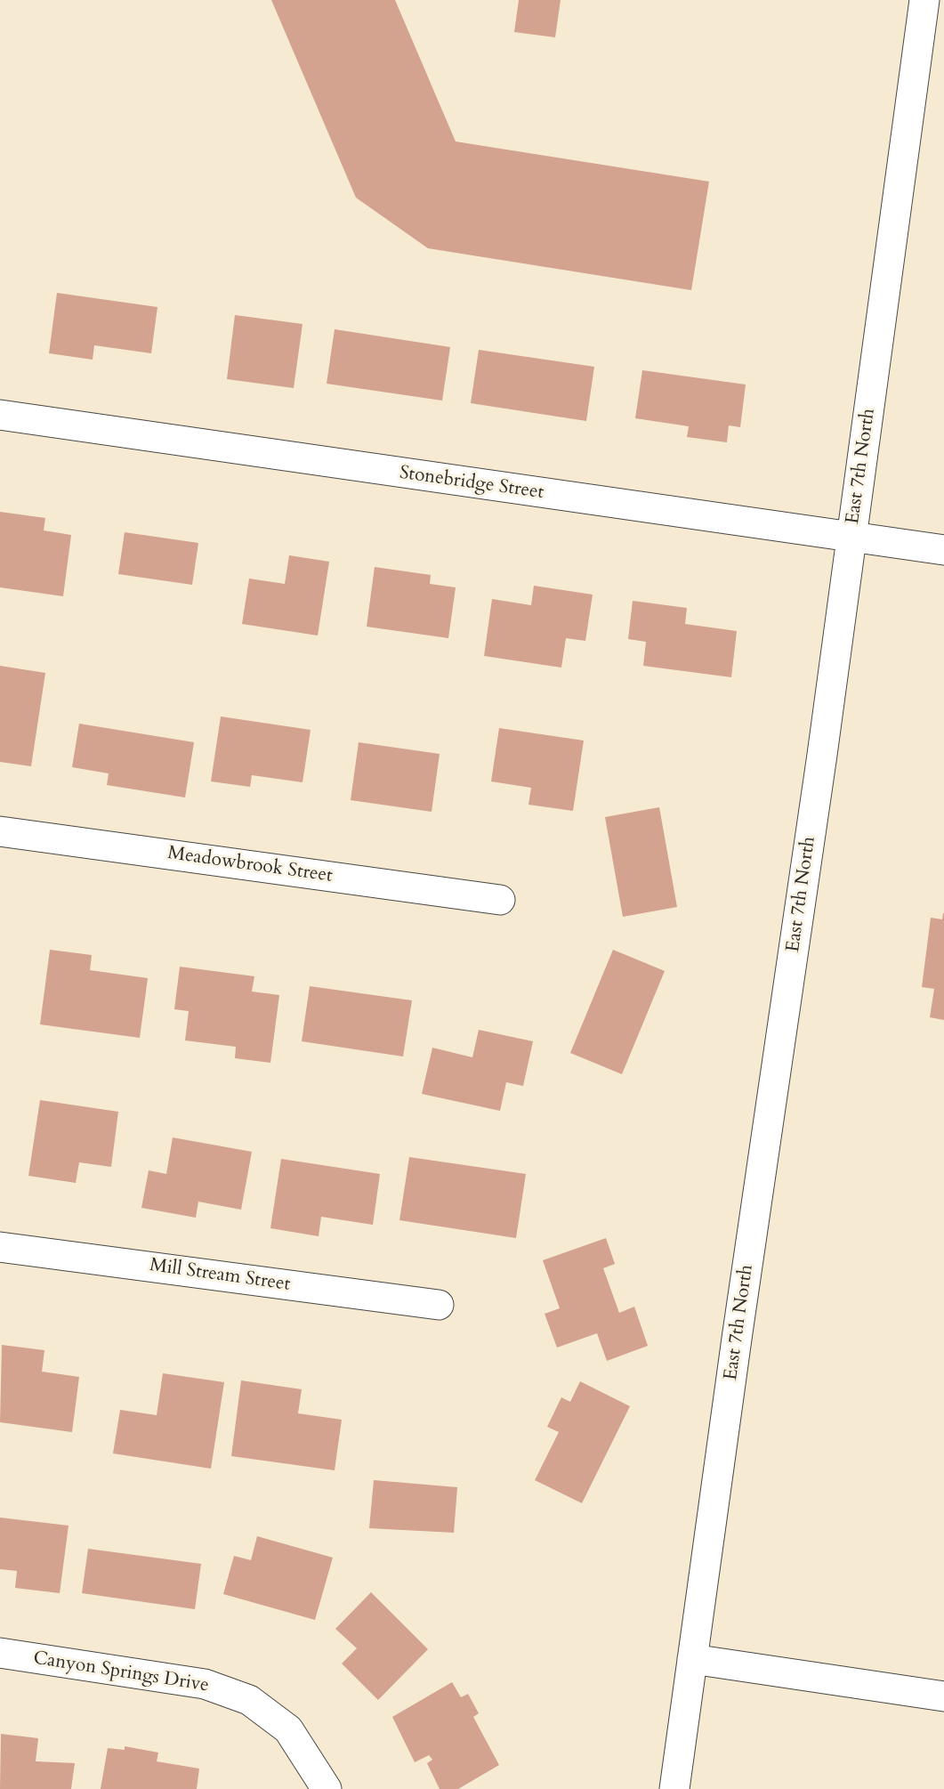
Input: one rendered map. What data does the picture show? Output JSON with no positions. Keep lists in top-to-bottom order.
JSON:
{
  "streets": {
    "street": [
      "East 7th North",
      "Stonebridge Street",
      "Meadowbrook Street",
      "Mill Stream Street",
      "Canyon Springs Drive"
    ]
  },
  "crossings": [
    ["East 7th North", "Stonebridge Street"]
  ]
}
